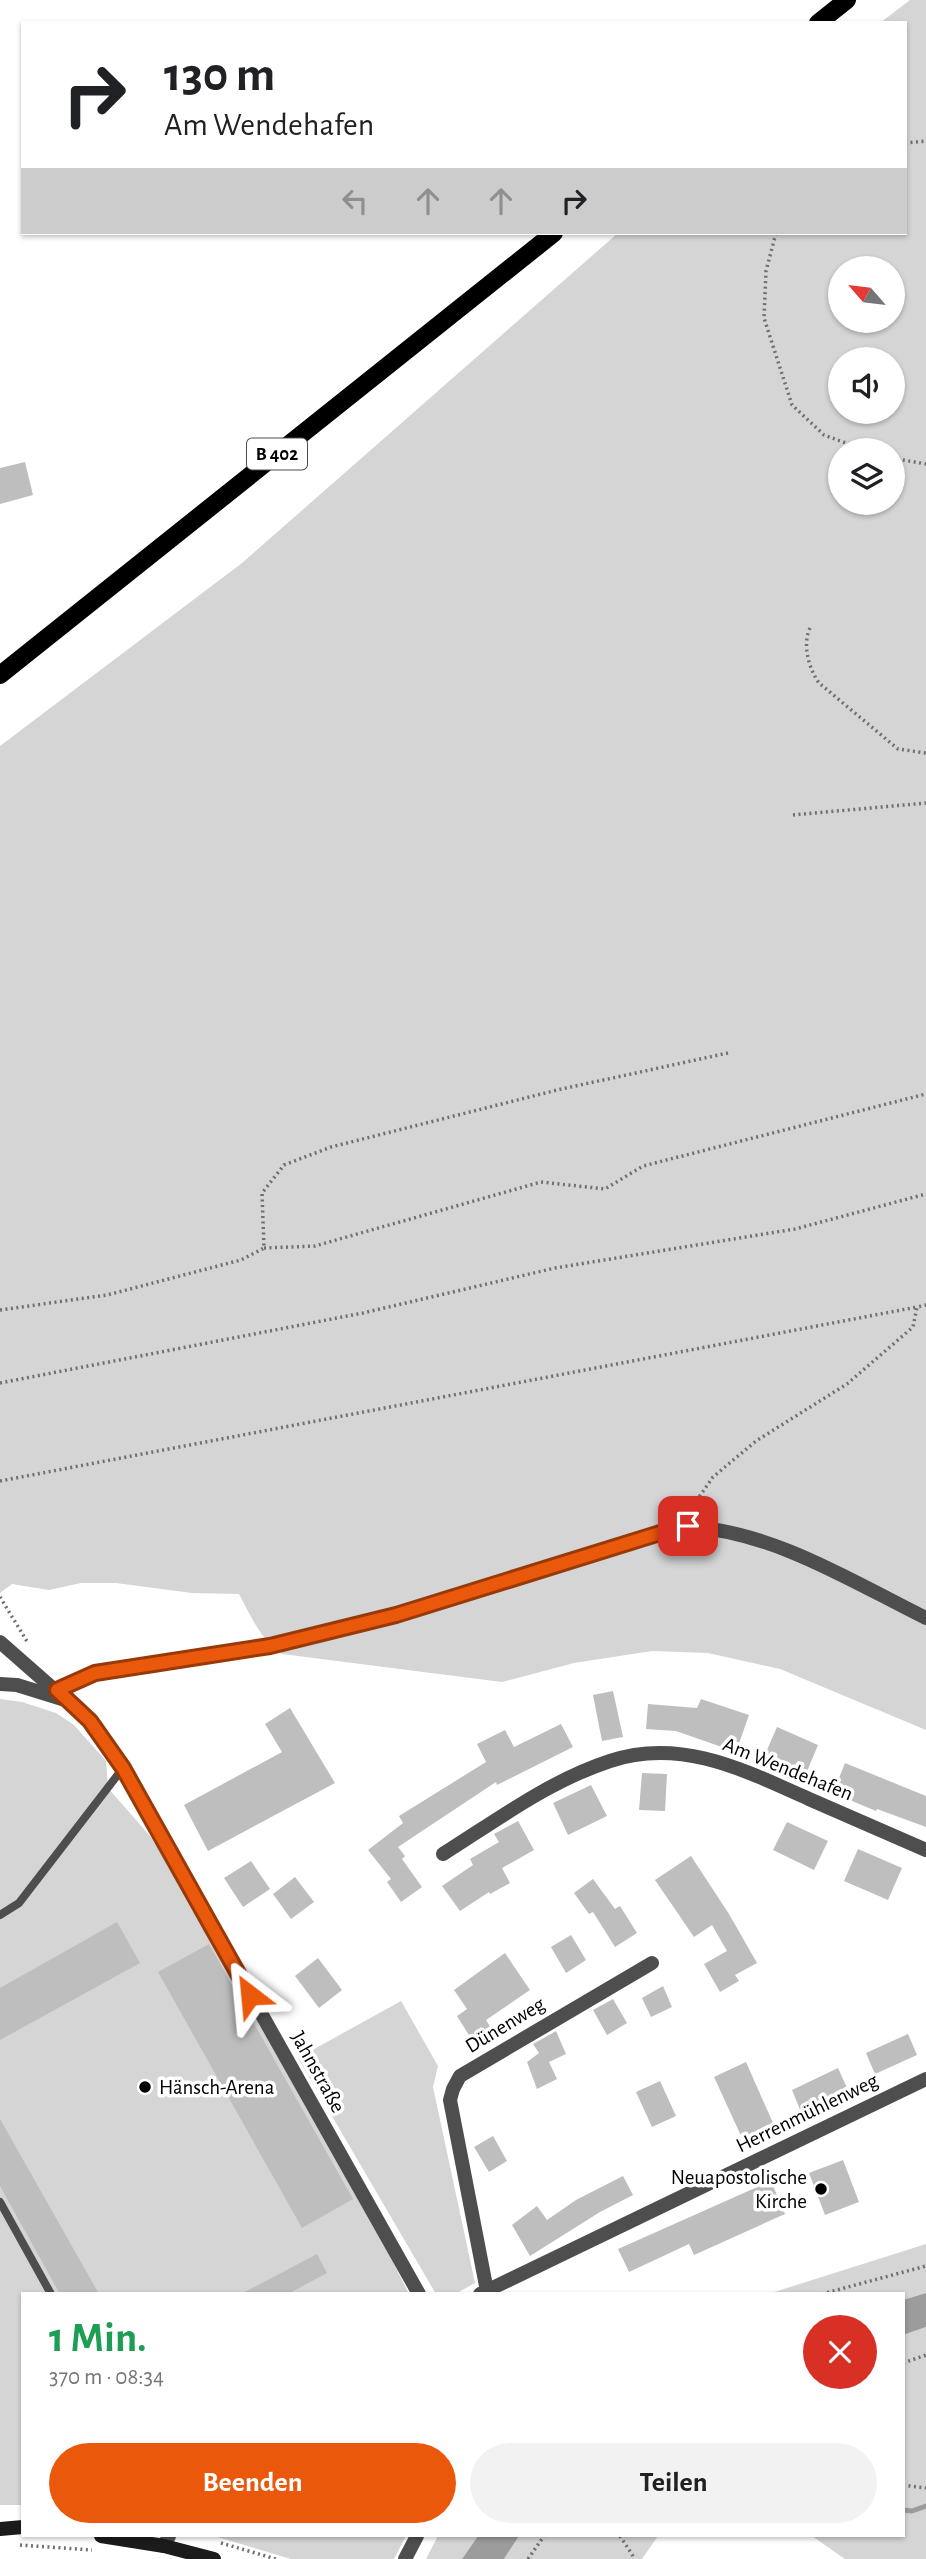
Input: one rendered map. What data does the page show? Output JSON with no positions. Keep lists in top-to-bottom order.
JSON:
{
  "streets": {
    "main road": ["B 402"],
    "street": [
      "Am Wendehafen",
      "Dünenweg",
      "Jahnstraße",
      "Herrenmühlenweg"
    ]
  },
  "crossings": [
    ["Dünenweg", "Herrenmühlenweg"]
  ],
  "places": ["Hänsch-Arena", "Neuapostolische Kirche"],
  "north": "top left",
  "page": {
    "turn": ["130 m", "Am Wendehafen"],
    "heading": ["1 Min.", "370 m · 08:34"],
    "buttons": ["Beenden", "Teilen"]
  }
}
